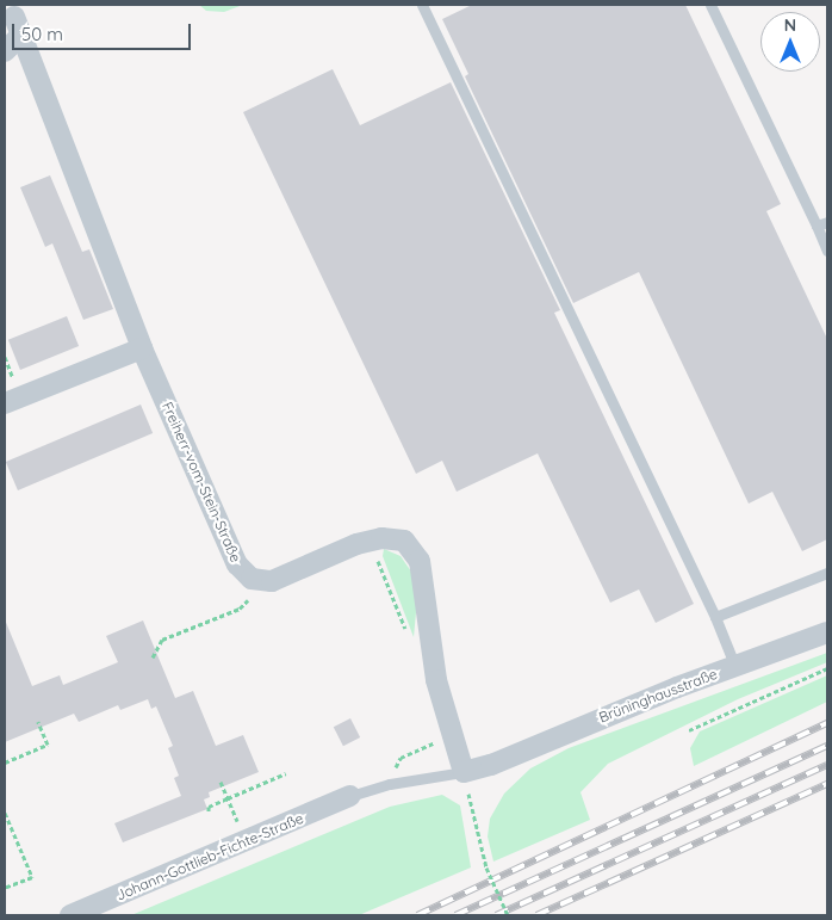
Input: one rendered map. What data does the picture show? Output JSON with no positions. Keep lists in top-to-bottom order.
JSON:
{
  "streets": {
    "street": ["Freiherr-vom-Stein-Straße", "Brüninghausstraße", "Johann-Gottlieb-Fichte-Straße"]
  },
  "crossings": [
    ["Freiherr-vom-Stein-Straße", "Brüninghausstraße"]
  ],
  "scale_bar": "50 m",
  "north": "top"
}
